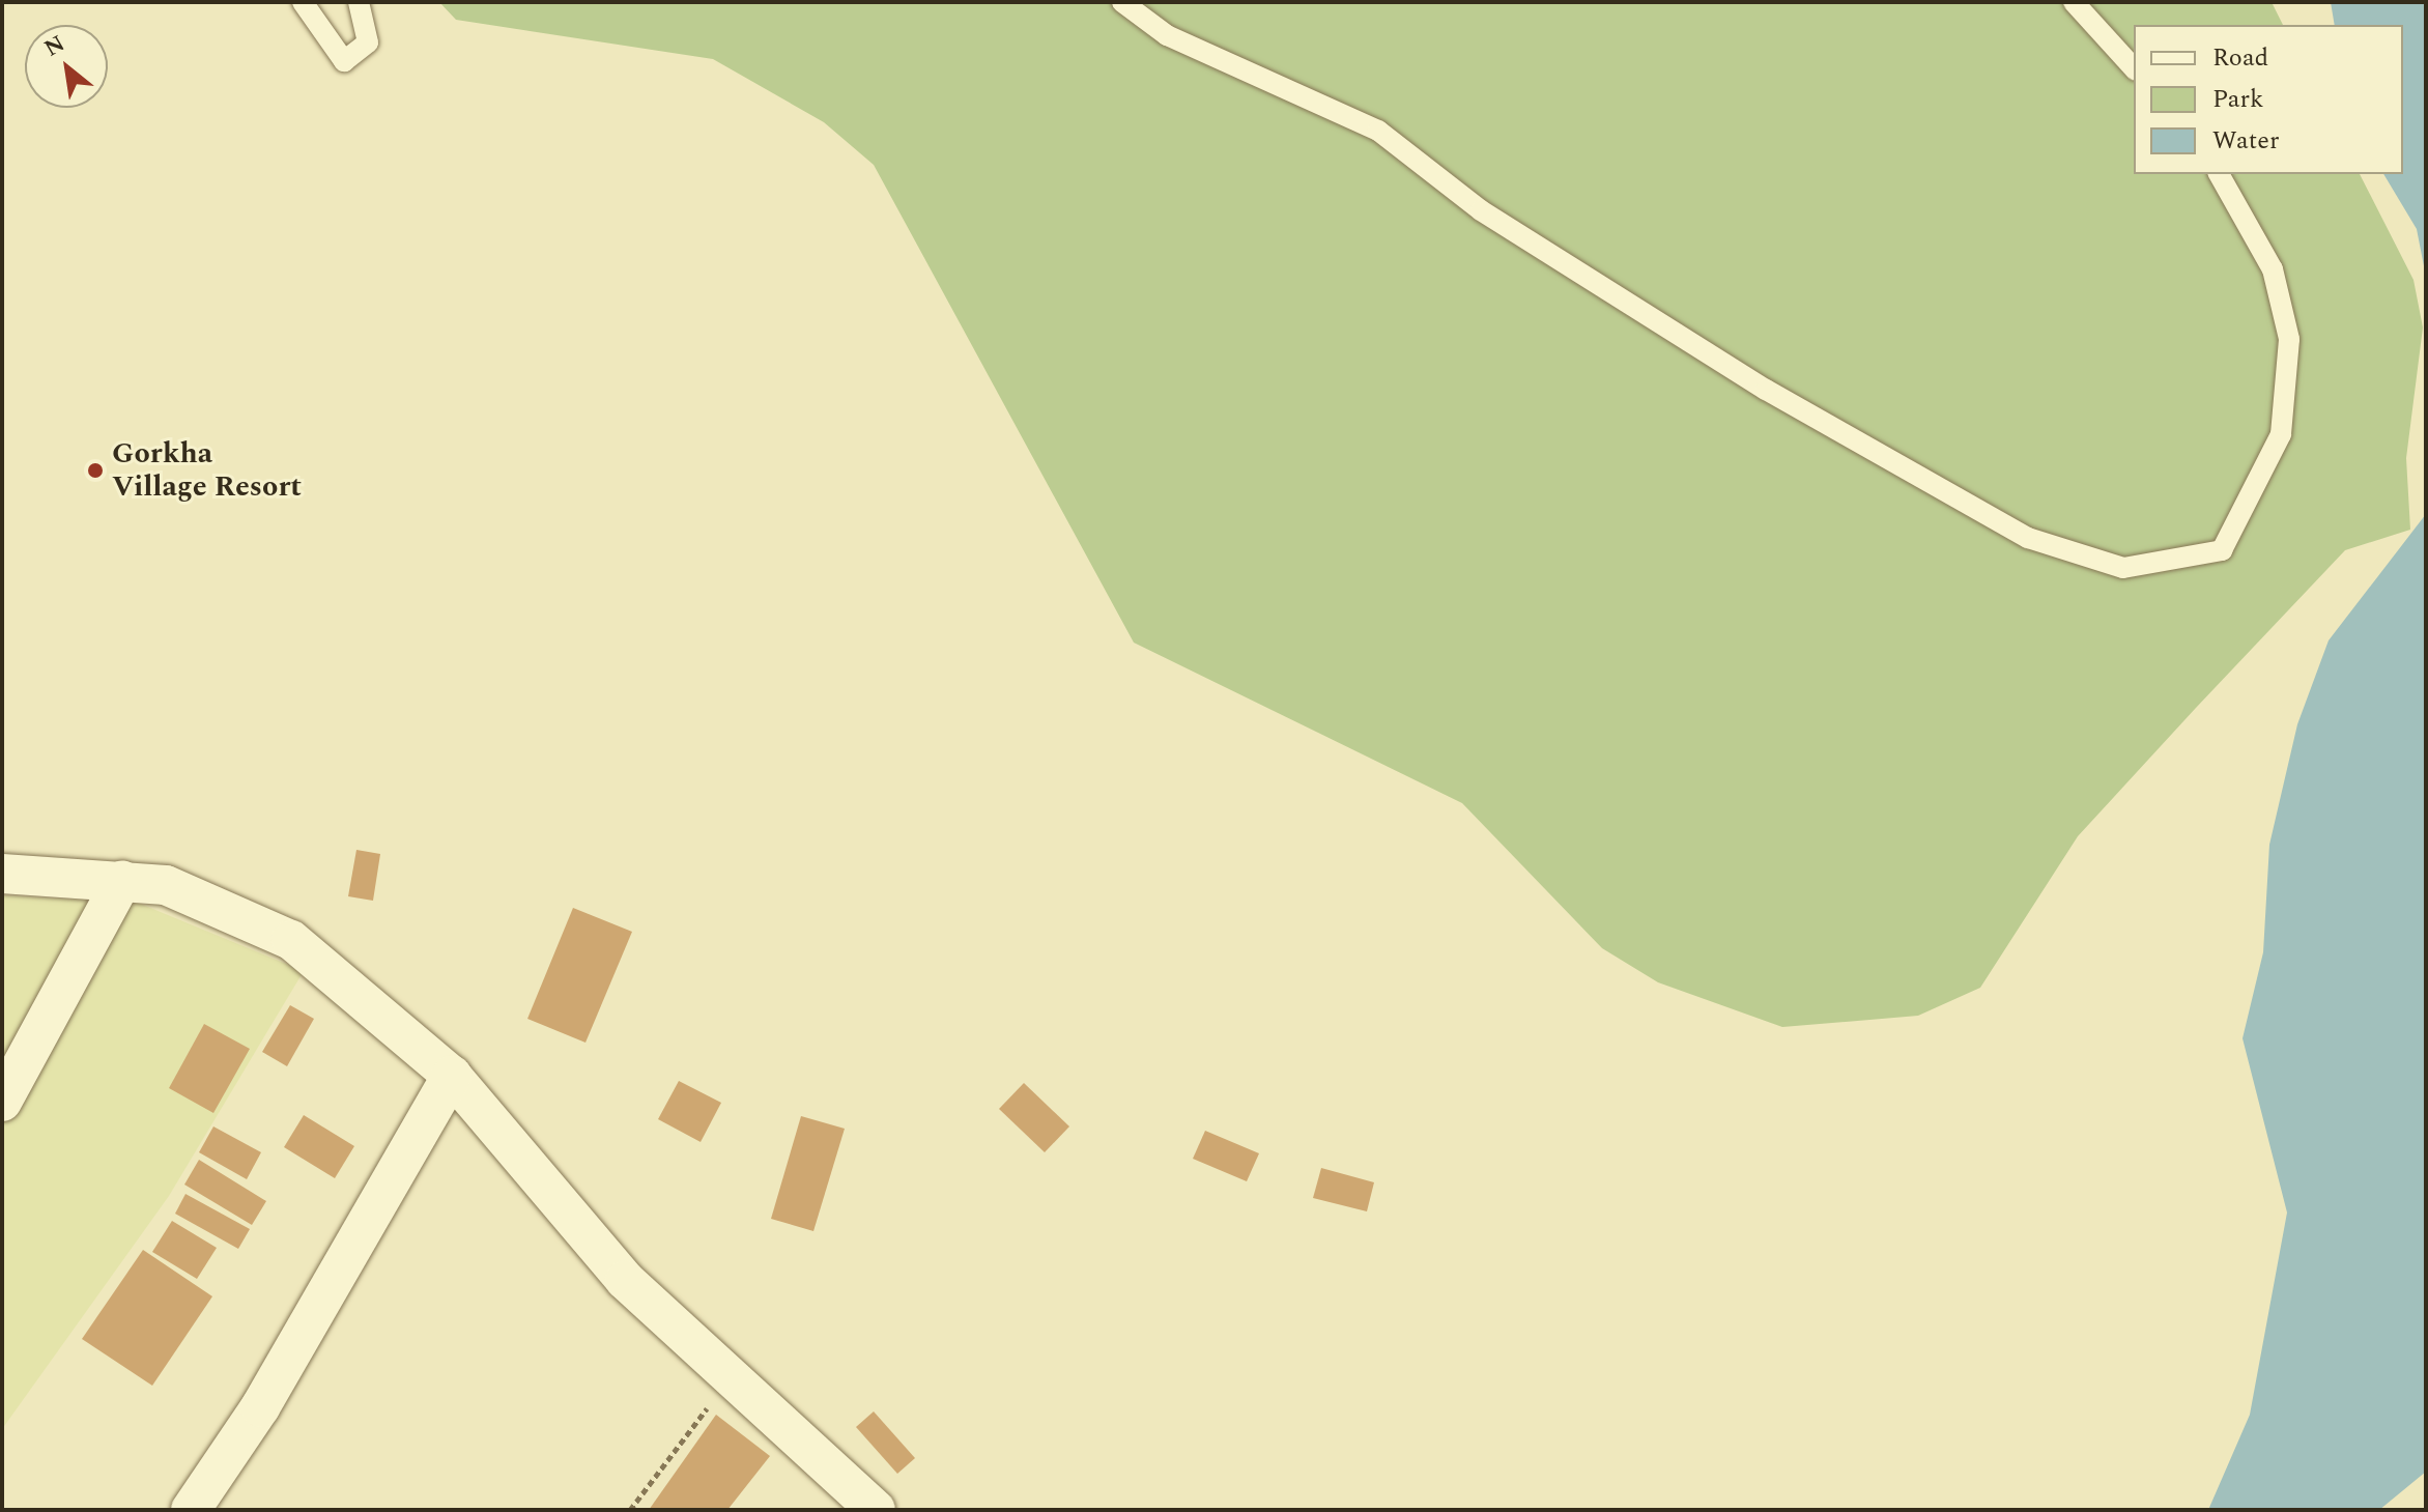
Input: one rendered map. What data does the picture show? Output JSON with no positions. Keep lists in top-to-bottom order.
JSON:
{
  "places": ["Gorkha Village Resort"],
  "legend": ["Road", "Park", "Water"],
  "north": "top left"
}
